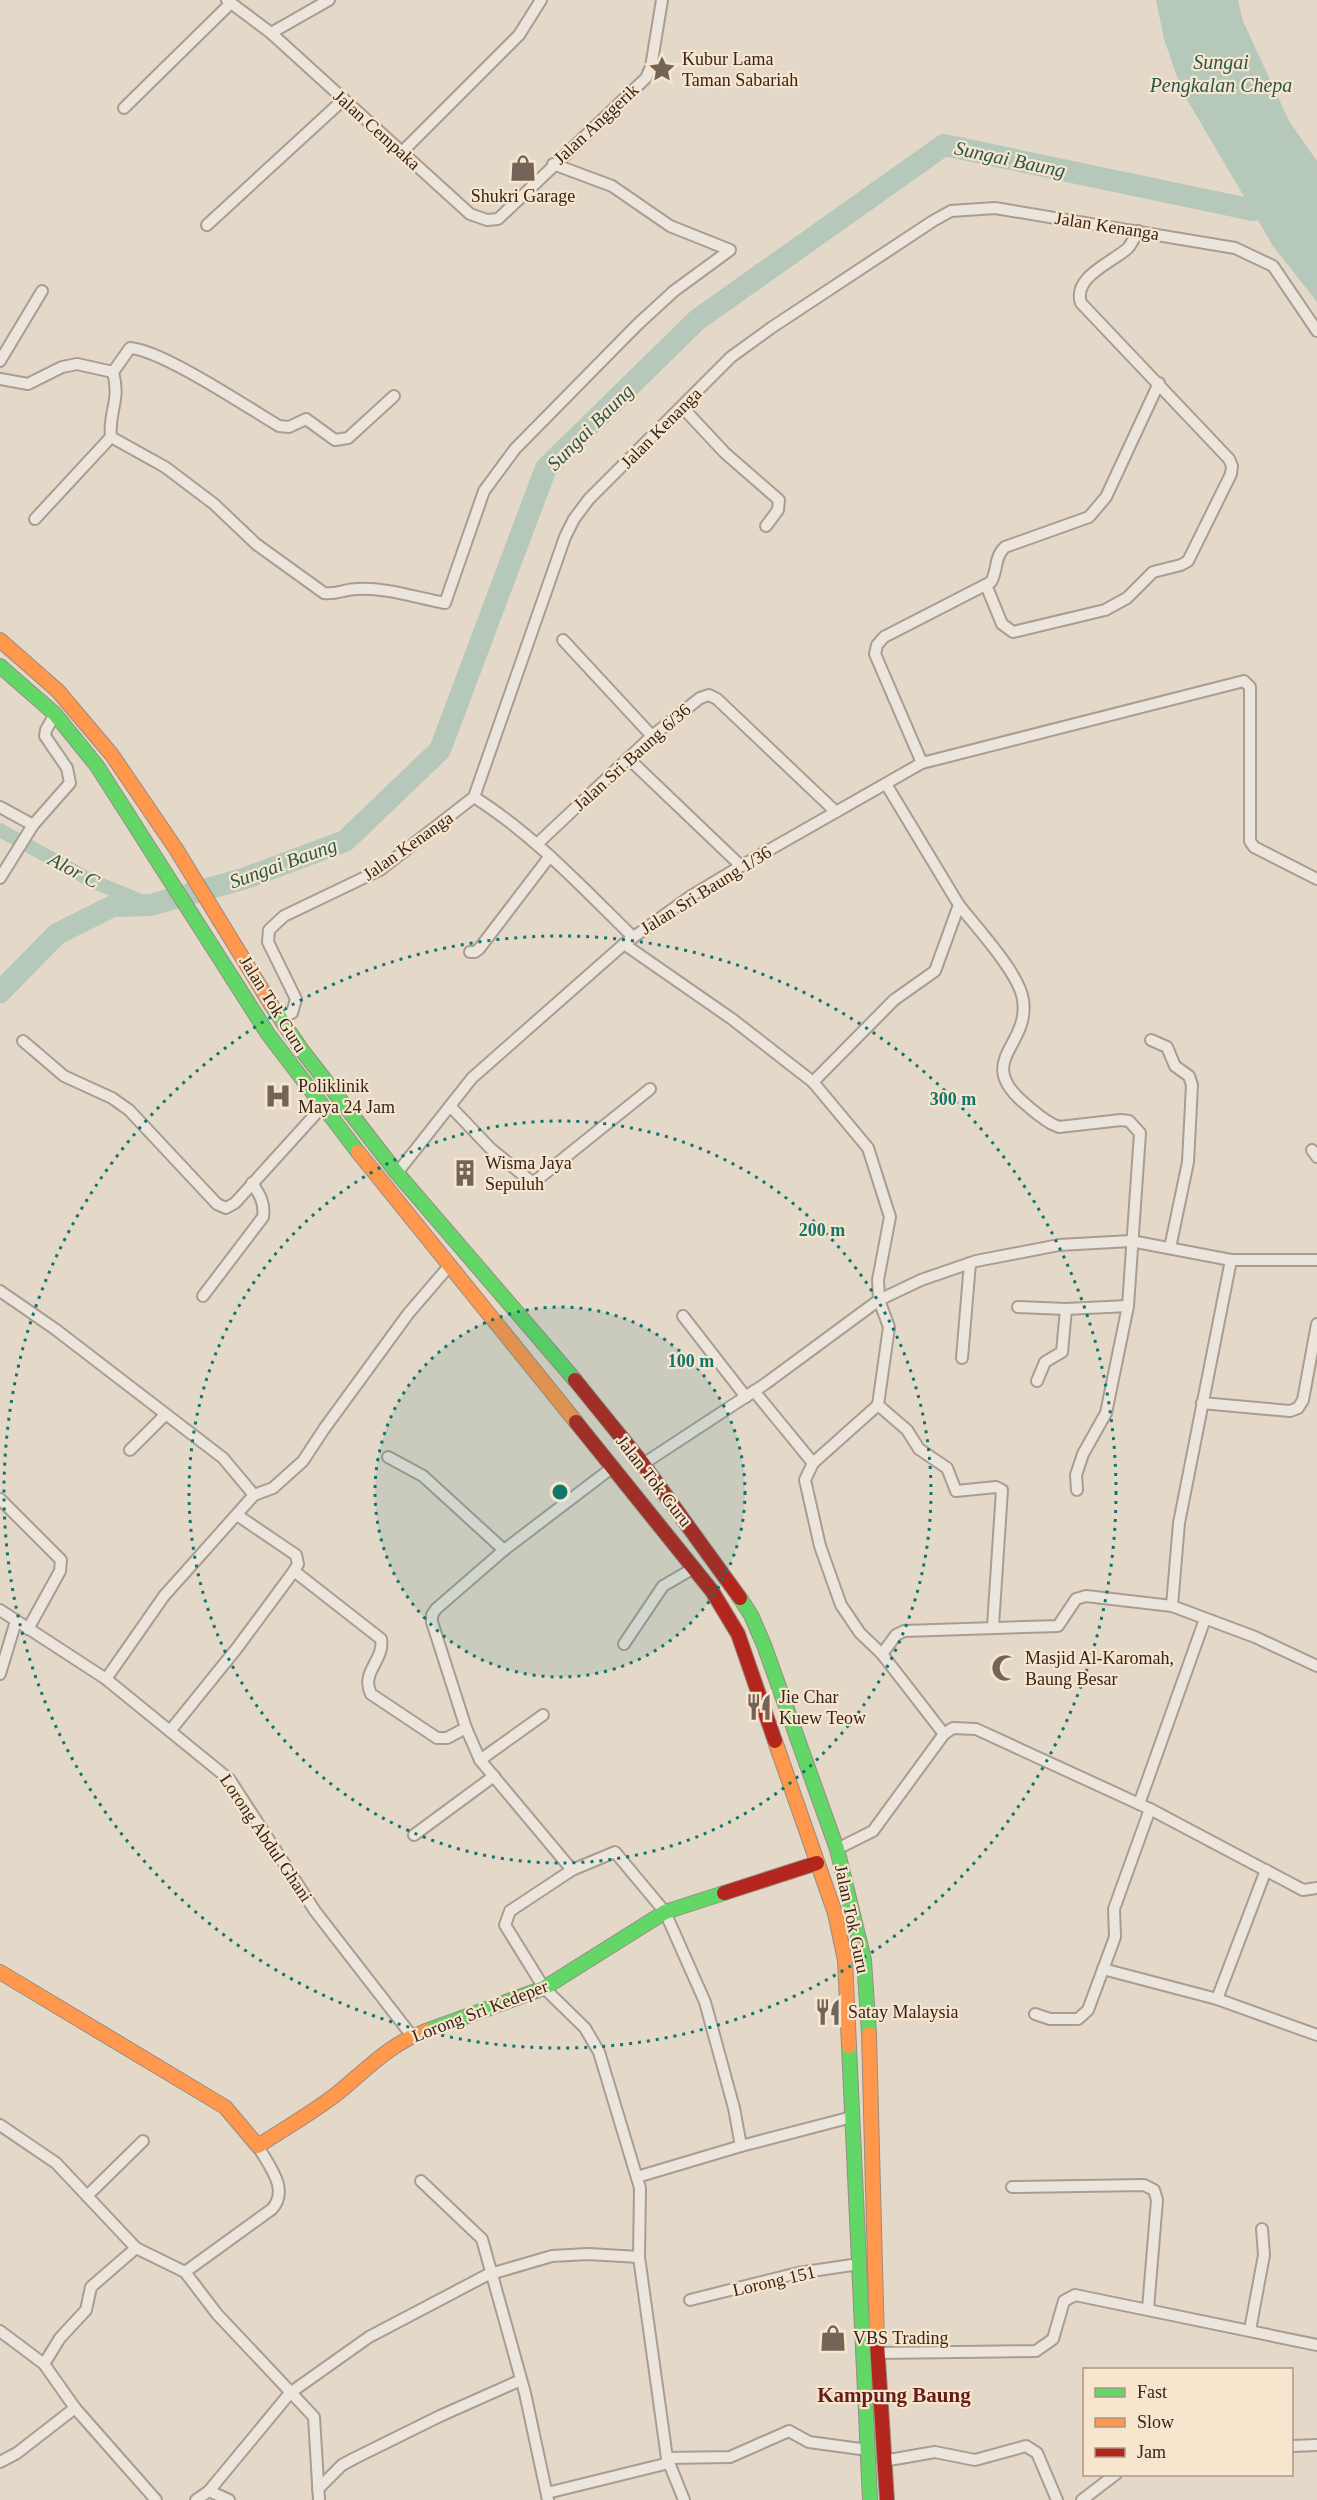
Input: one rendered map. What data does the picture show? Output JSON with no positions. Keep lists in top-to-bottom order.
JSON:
{
  "streets": {
    "main road": ["Jalan Tok Guru", "Lorong Sri Kedeper"],
    "street": [
      "Jalan Anggerik",
      "Jalan Cempaka",
      "Jalan Kenanga",
      "Jalan Sri Baung 6/36",
      "Jalan Sri Baung 1/36",
      "Lorong Abdul Ghani",
      "Lorong 151"
    ]
  },
  "crossings": [
    ["Jalan Anggerik", "Jalan Cempaka"],
    ["Jalan Kenanga", "Jalan Tok Guru"],
    ["Jalan Sri Baung 6/36", "Jalan Sri Baung 1/36"],
    ["Jalan Sri Baung 1/36", "Jalan Tok Guru"],
    ["Jalan Tok Guru", "Lorong Sri Kedeper"],
    ["Jalan Tok Guru", "Lorong 151"],
    ["Lorong Abdul Ghani", "Lorong Sri Kedeper"]
  ],
  "districts": ["Kampung Baung"],
  "water": ["Sungai Pengkalan Chepa", "Sungai Baung", "Alor C"],
  "places": {
    "place": ["Kubur Lama Taman Sabariah"],
    "shop": ["Shukri Garage", "VBS Trading"],
    "hospital": ["Poliklinik Maya 24 Jam"],
    "building": ["Wisma Jaya Sepuluh"],
    "mosque": ["Masjid Al-Karomah, Baung Besar"],
    "restaurant": ["Jie Char Kuew Teow", "Satay Malaysia"]
  },
  "legend": ["Fast", "Slow", "Jam"],
  "rings": ["300 m", "200 m", "100 m"]
}
